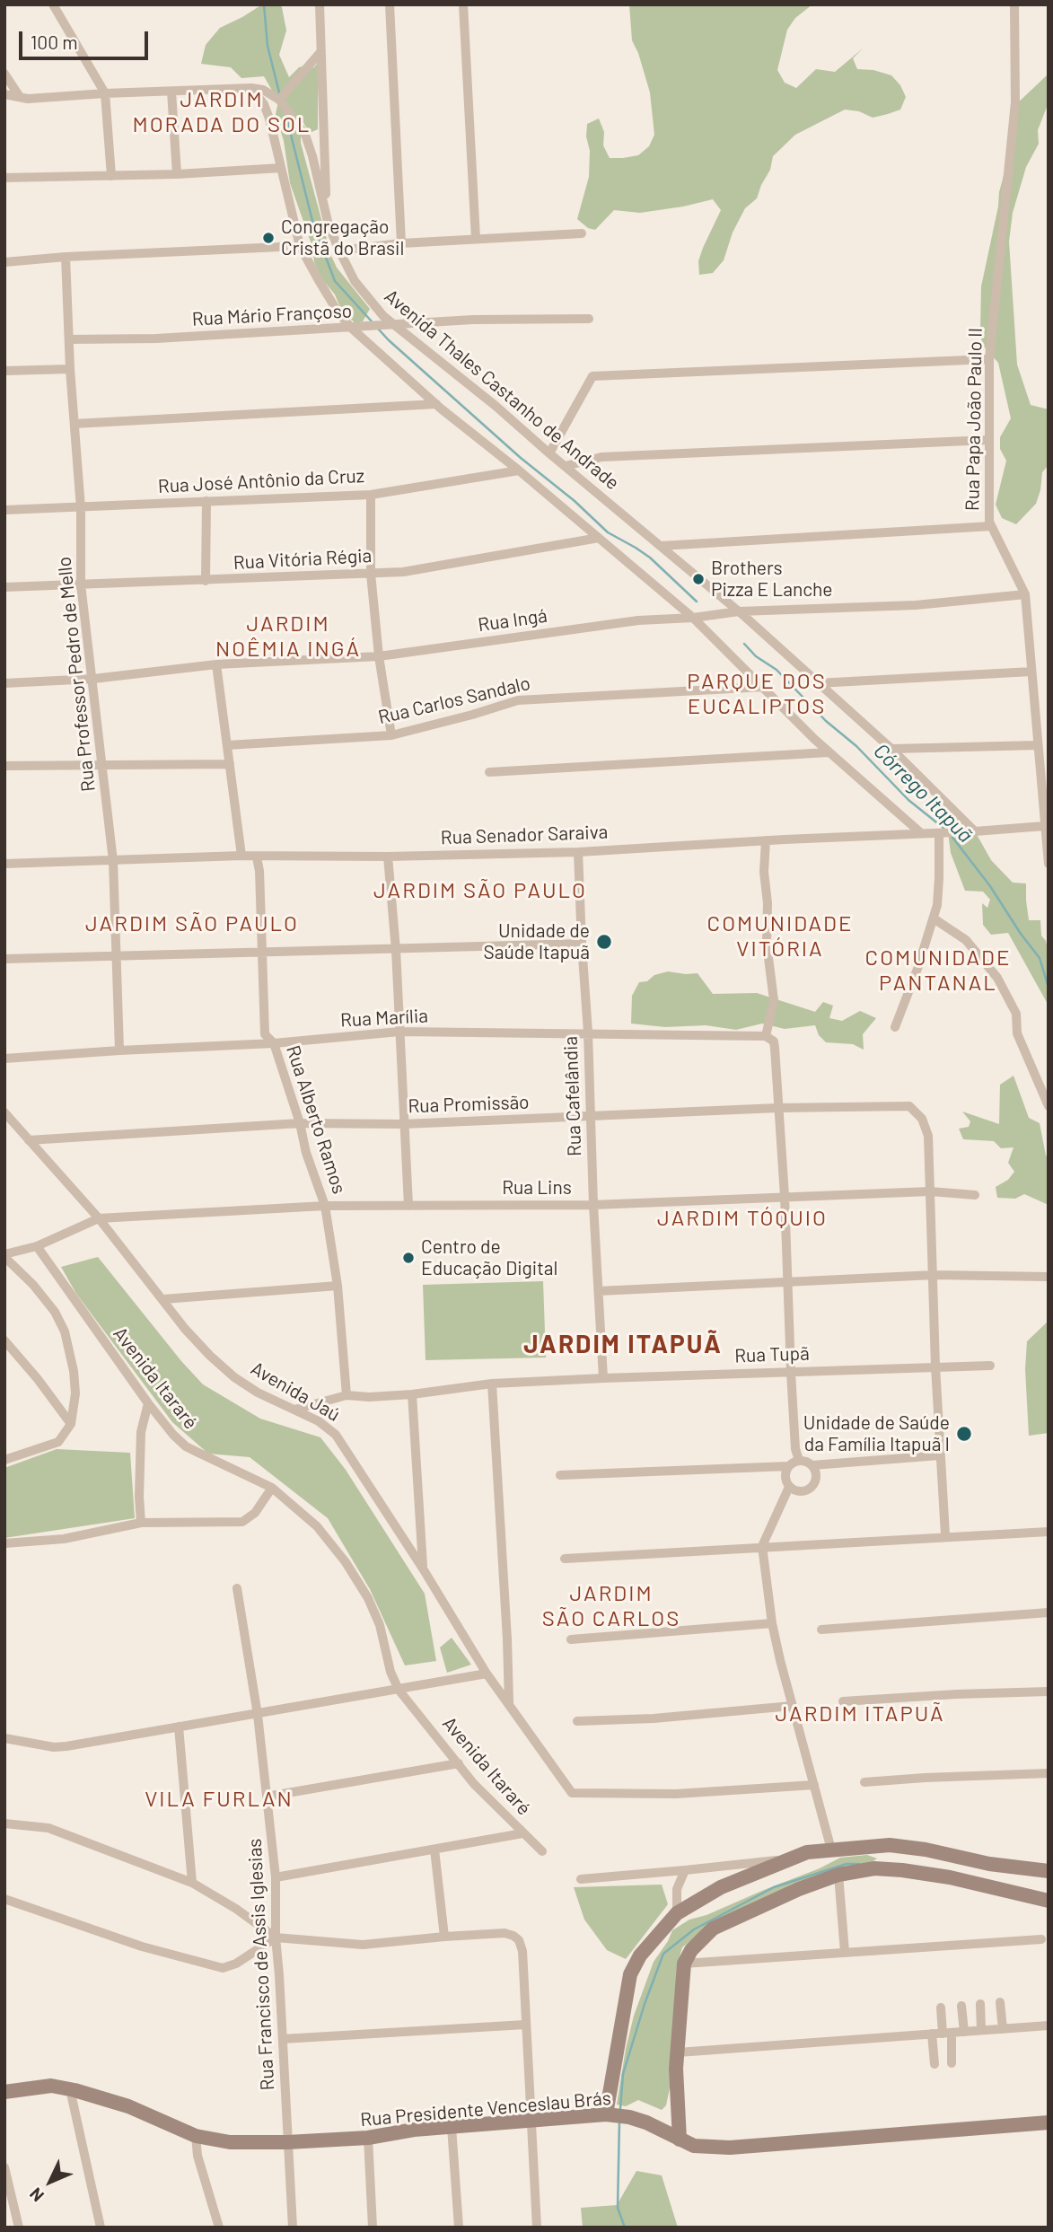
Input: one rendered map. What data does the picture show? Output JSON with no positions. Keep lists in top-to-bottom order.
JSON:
{
  "streets": {
    "street": [
      "Rua Mário Françoso",
      "Avenida Thales Castanho de Andrade",
      "Rua Papa João Paulo II",
      "Rua José Antônio da Cruz",
      "Rua Vitória Régia",
      "Rua Ingá",
      "Rua Professor Pedro de Mello",
      "Rua Carlos Sandalo",
      "Rua Senador Saraiva",
      "Rua Marília",
      "Rua Cafelândia",
      "Rua Promissão",
      "Rua Alberto Ramos",
      "Rua Lins",
      "Rua Tupã",
      "Avenida Itararé",
      "Avenida Jaú",
      "Rua Francisco de Assis Iglesias",
      "Rua Presidente Venceslau Brás"
    ]
  },
  "crossings": [
    ["Rua Mário Françoso", "Avenida Thales Castanho de Andrade"],
    ["Rua Mário Françoso", "Rua Professor Pedro de Mello"],
    ["Avenida Thales Castanho de Andrade", "Rua Ingá"],
    ["Avenida Thales Castanho de Andrade", "Rua Senador Saraiva"],
    ["Rua Papa João Paulo II", "Rua Ingá"],
    ["Rua Papa João Paulo II", "Rua Senador Saraiva"],
    ["Rua José Antônio da Cruz", "Rua Professor Pedro de Mello"],
    ["Rua Vitória Régia", "Rua Professor Pedro de Mello"],
    ["Rua Ingá", "Rua Professor Pedro de Mello"],
    ["Rua Professor Pedro de Mello", "Rua Senador Saraiva"],
    ["Rua Professor Pedro de Mello", "Rua Marília"],
    ["Rua Senador Saraiva", "Rua Cafelândia"],
    ["Rua Senador Saraiva", "Rua Alberto Ramos"],
    ["Rua Marília", "Rua Cafelândia"],
    ["Rua Marília", "Rua Alberto Ramos"],
    ["Rua Cafelândia", "Rua Promissão"],
    ["Rua Cafelândia", "Rua Lins"],
    ["Rua Cafelândia", "Rua Tupã"],
    ["Rua Promissão", "Rua Alberto Ramos"],
    ["Rua Promissão", "Rua Lins"],
    ["Rua Promissão", "Avenida Jaú"],
    ["Rua Alberto Ramos", "Rua Lins"],
    ["Rua Alberto Ramos", "Rua Tupã"],
    ["Rua Lins", "Avenida Jaú"],
    ["Rua Tupã", "Avenida Jaú"],
    ["Rua Francisco de Assis Iglesias", "Rua Presidente Venceslau Brás"]
  ],
  "districts": [
    "JARDIM MORADA DO SOL",
    "JARDIM NOÊMIA INGÁ",
    "PARQUE DOS EUCALIPTOS",
    "JARDIM SÃO PAULO",
    "JARDIM SÃO PAULO",
    "COMUNIDADE VITÓRIA",
    "COMUNIDADE PANTANAL",
    "JARDIM TÓQUIO",
    "JARDIM ITAPUÃ",
    "JARDIM SÃO CARLOS",
    "JARDIM ITAPUÃ",
    "VILA FURLAN"
  ],
  "water": ["Córrego Itapuã"],
  "places": [
    "Congregação Cristã do Brasil",
    "Brothers Pizza E Lanche",
    "Unidade de Saúde Itapuã",
    "Centro de Educação Digital",
    "Unidade de Saúde da Família Itapuã I"
  ],
  "scale_bar": "100 m",
  "north": "bottom left"
}
